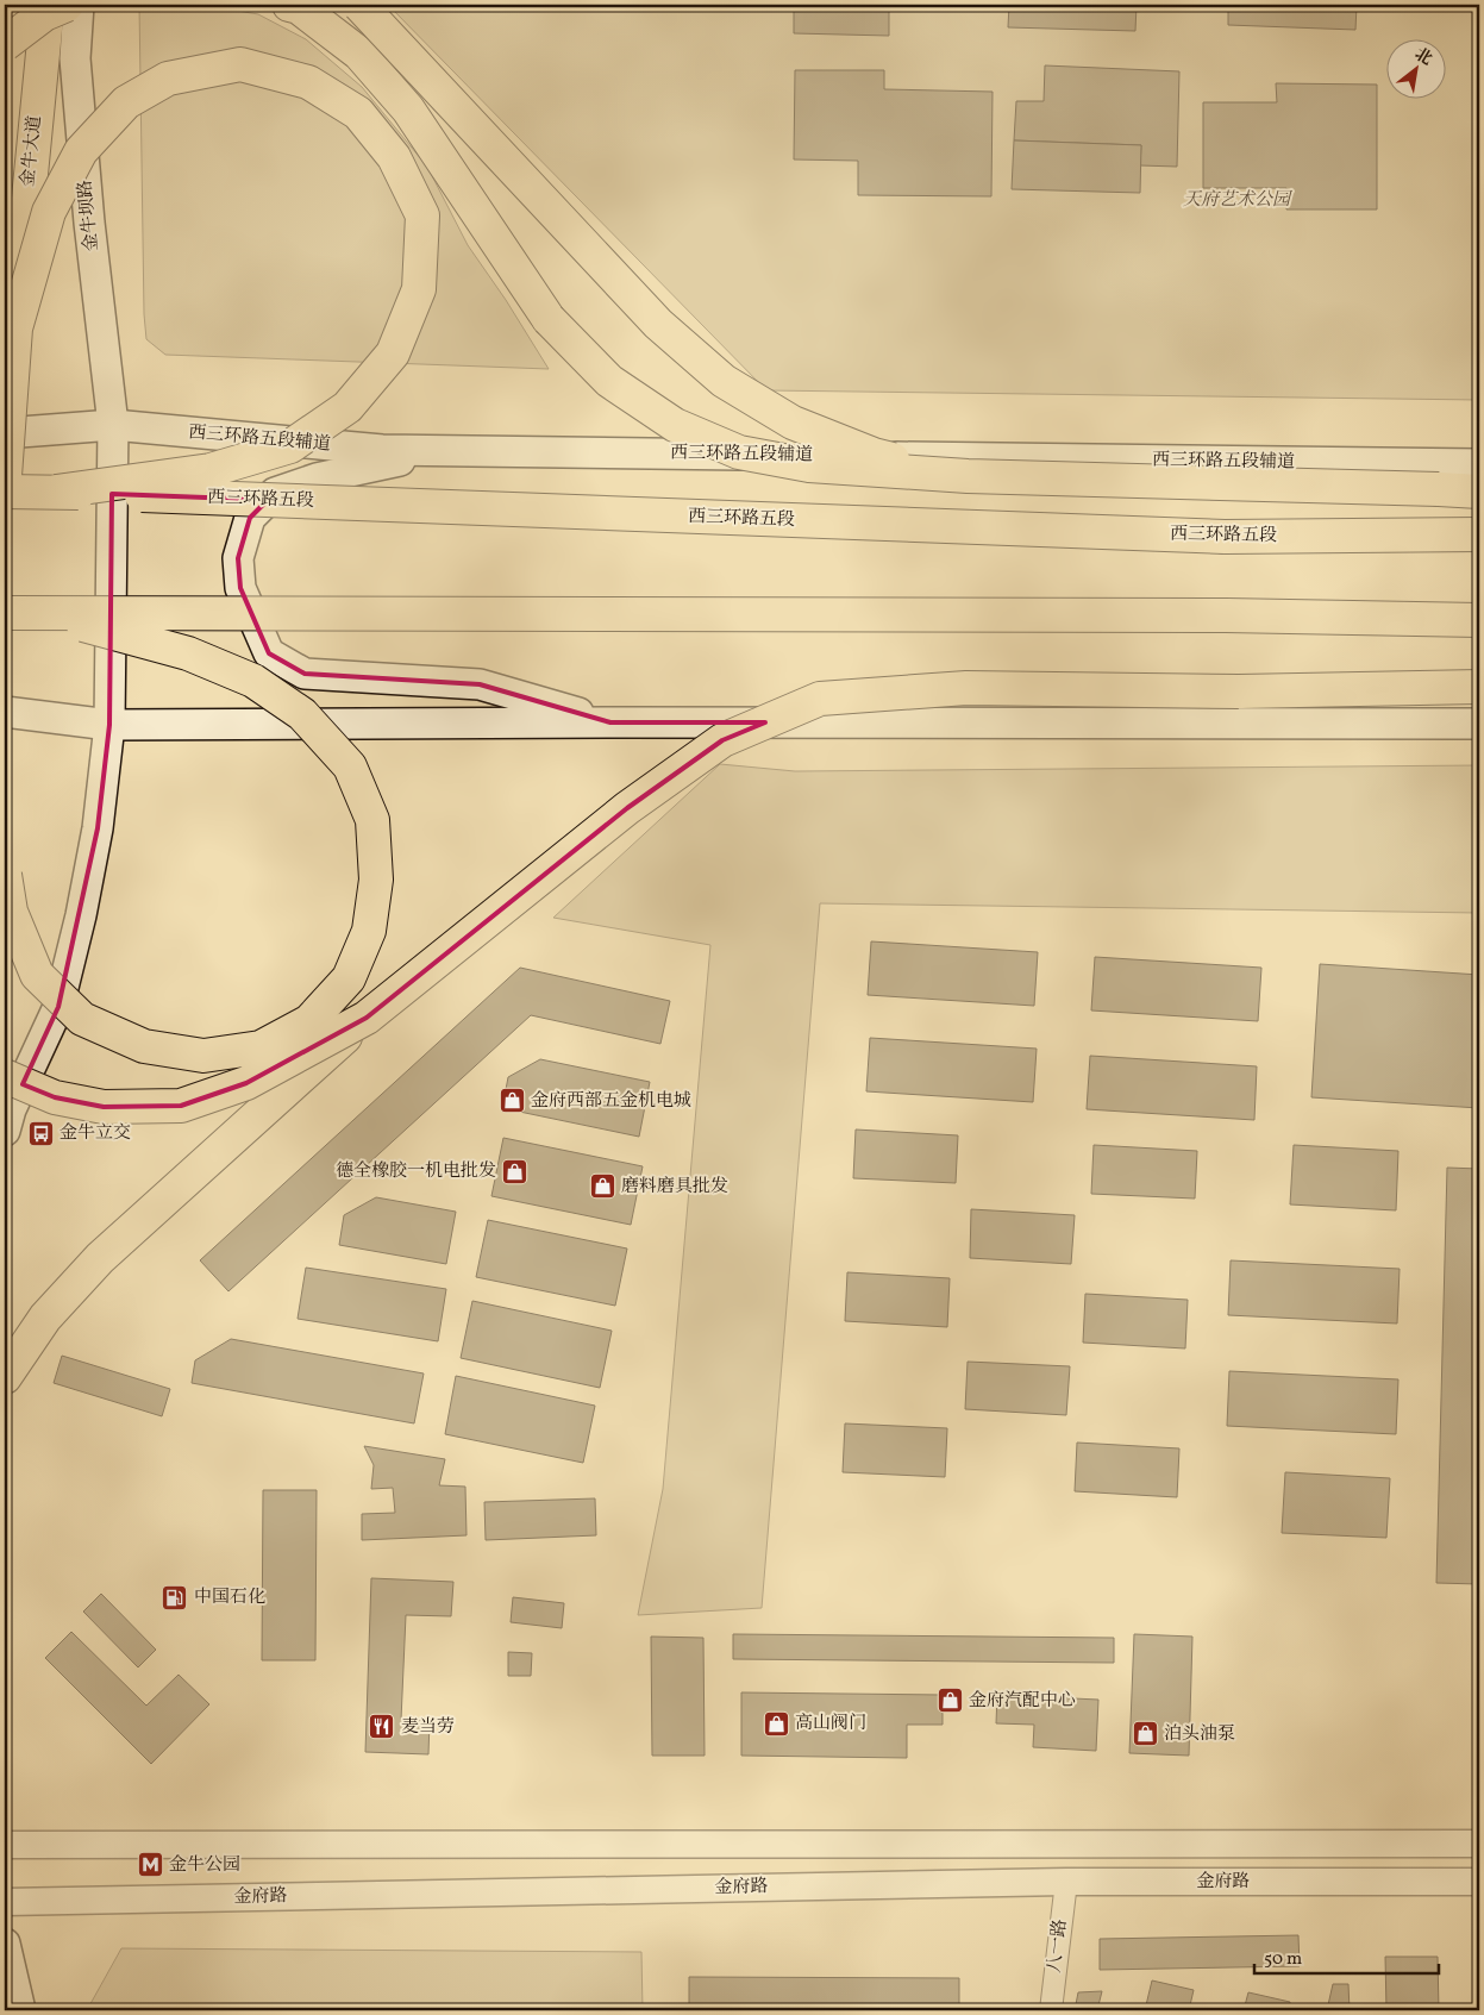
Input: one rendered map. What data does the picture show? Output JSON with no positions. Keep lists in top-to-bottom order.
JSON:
{
  "streets": {
    "highway": ["金牛大道", "西三环路五段"],
    "main road": ["金牛坝路", "西三环路五段辅道"],
    "street": ["金府路", "八一路"]
  },
  "crossings": [
    ["金牛坝路", "西三环路五段辅道"],
    ["金府路", "八一路"]
  ],
  "parks": ["天府艺术公园"],
  "places": {
    "shop": [
      "金府西部五金机电城",
      "德全橡胶一机电批发",
      "磨料磨具批发",
      "金府汽配中心",
      "高山阀门",
      "泊头油泵"
    ],
    "bus stop": ["金牛立交"],
    "fuel station": ["中国石化"],
    "restaurant": ["麦当劳"],
    "metro station": ["金牛公园"]
  },
  "scale_bar": "50 m",
  "north": "top right"
}
